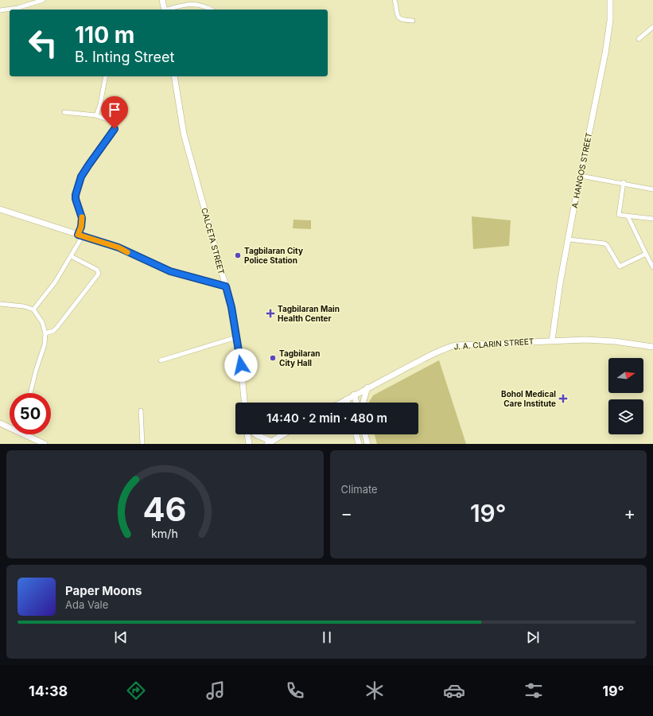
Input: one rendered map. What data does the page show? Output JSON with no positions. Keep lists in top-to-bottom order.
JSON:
{
  "streets": {
    "main road": ["A. HANGOS STREET", "CALCETA STREET", "J. A. CLARIN STREET"]
  },
  "crossings": [
    ["A. HANGOS STREET", "J. A. CLARIN STREET"]
  ],
  "places": {
    "other": ["Tagbilaran City Police Station", "Tagbilaran City Hall"],
    "health": ["Tagbilaran Main Health Center", "Bohol Medical Care Institute"]
  },
  "north": "right",
  "page": {
    "turn": ["110 m", "B. Inting Street"],
    "limit": "50",
    "trip": "14:40 · 2 min · 480 m",
    "tile": "Climate",
    "heat": ["−", "19°", "+"],
    "song": ["Paper Moons", "Ada Vale"],
    "tabs": ["14:38", "19°"],
    "gauge": ["46", "km/h"]
  }
}
